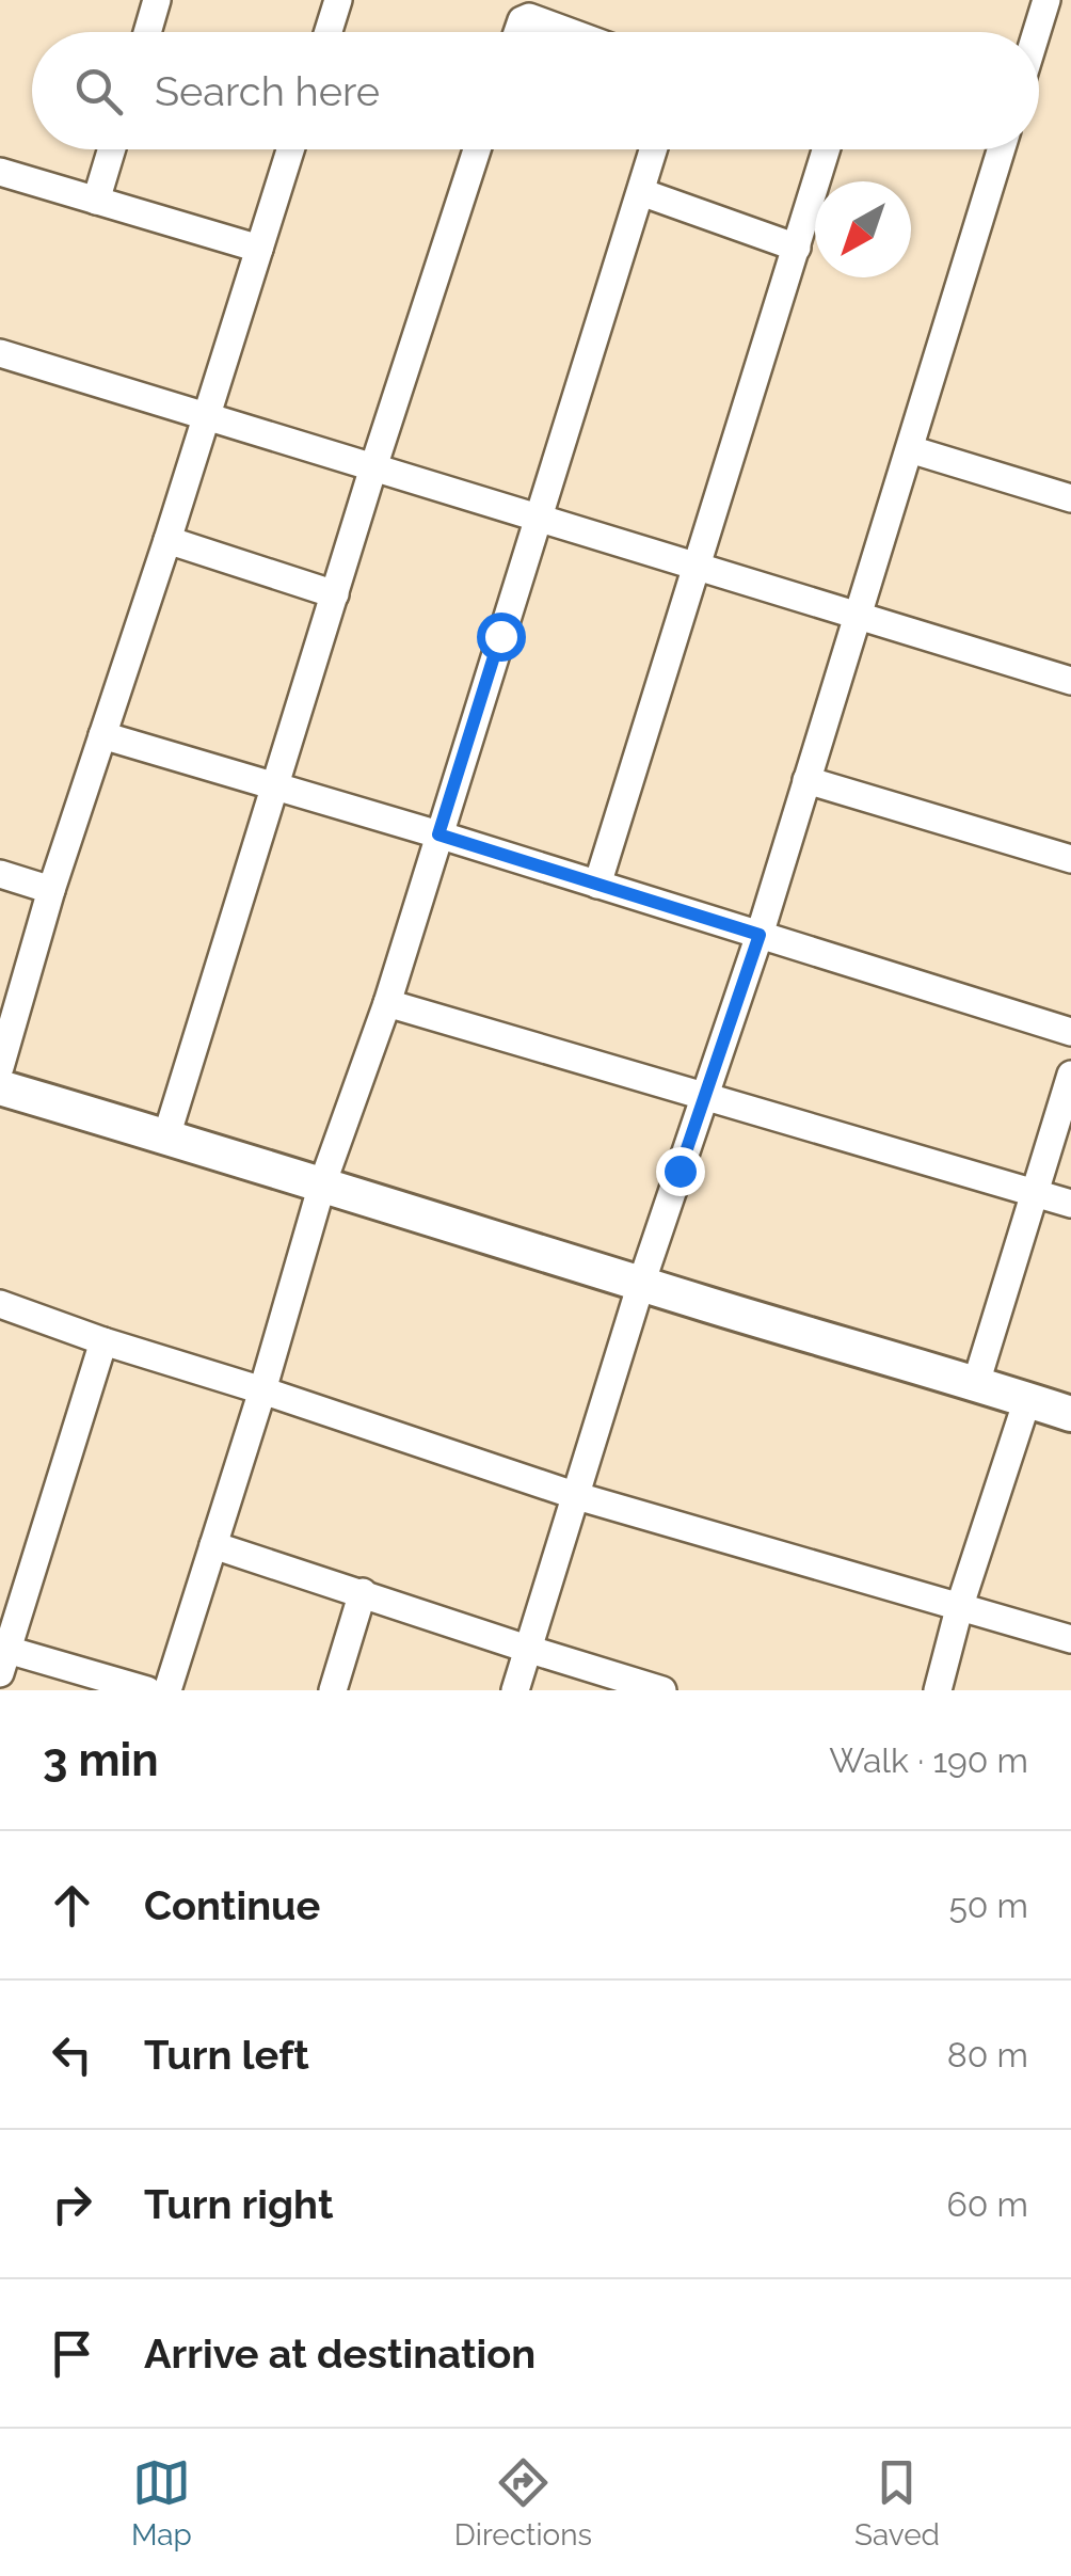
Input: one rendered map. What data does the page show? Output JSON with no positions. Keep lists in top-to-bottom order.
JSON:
{
  "north": "bottom left",
  "page": {
    "search": "Search here",
    "heading": ["3 min", "Walk · 190 m"],
    "list": [
      ["Continue", "50 m"],
      ["Turn left", "80 m"],
      ["Turn right", "60 m"],
      "Arrive at destination"
    ],
    "nav": ["Map", "Directions", "Saved"]
  }
}
